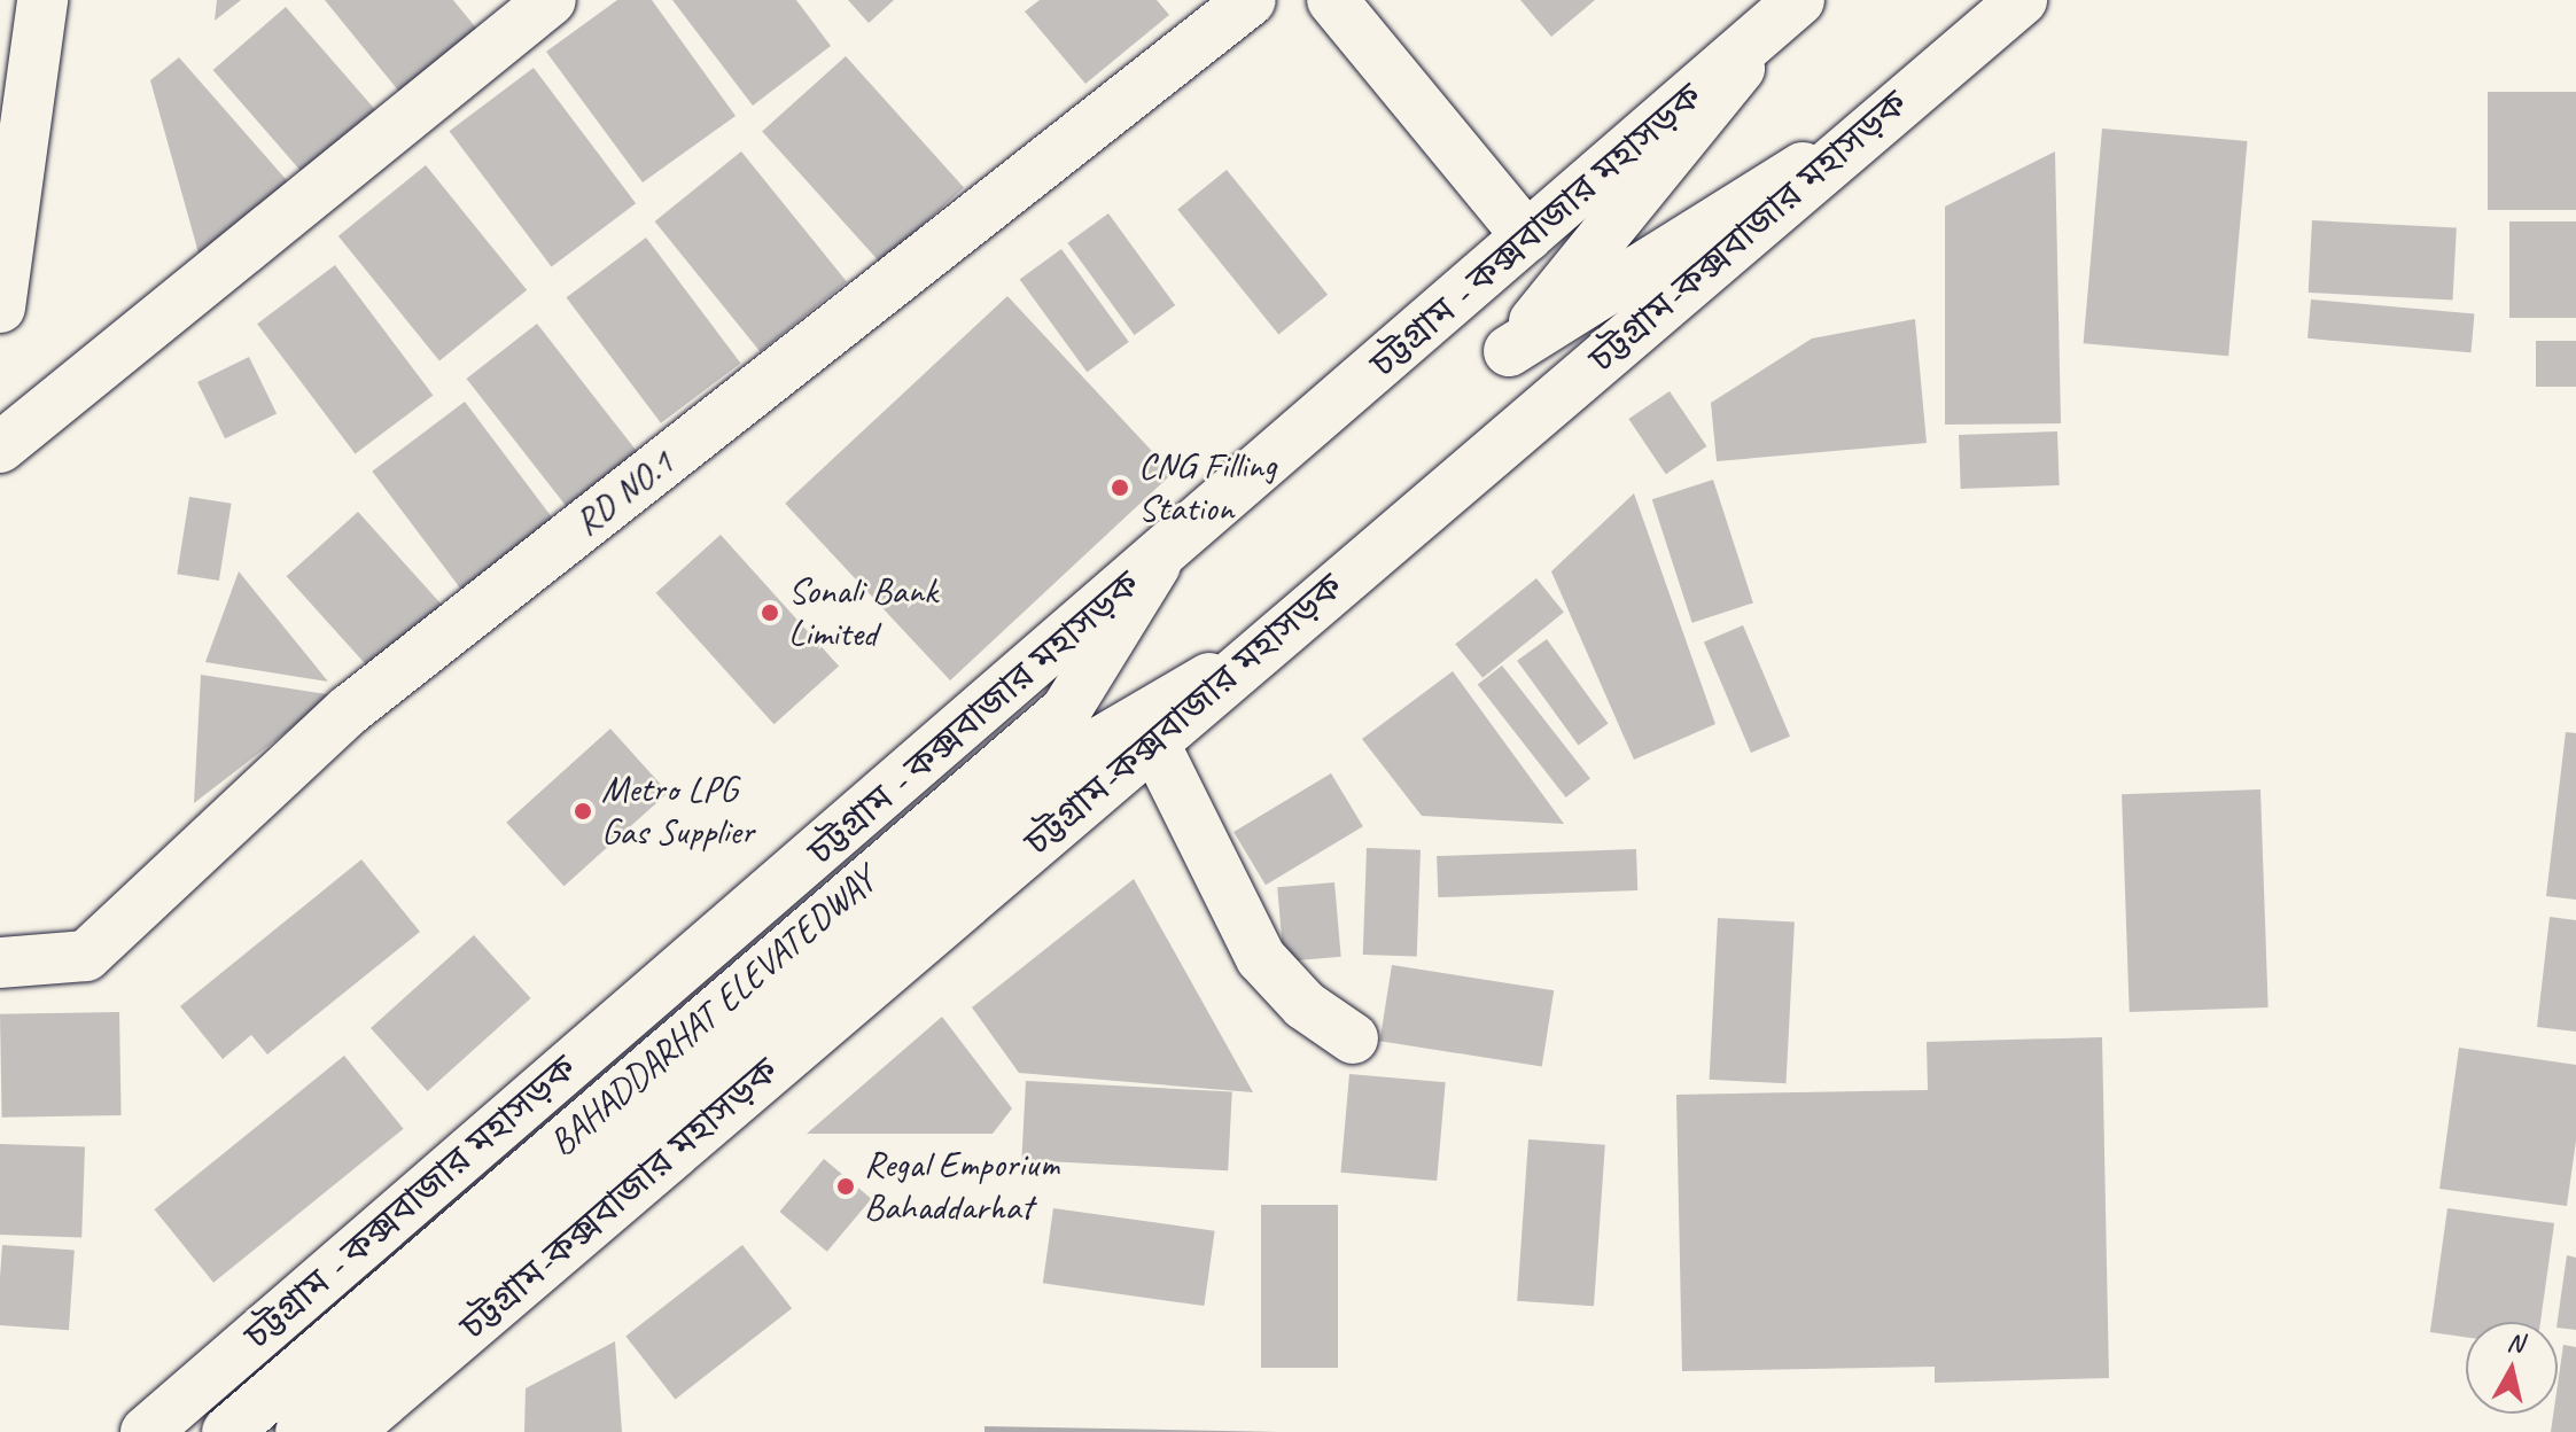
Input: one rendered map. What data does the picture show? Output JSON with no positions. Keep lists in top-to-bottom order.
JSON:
{
  "streets": {
    "main road": [
      "চট্টগ্রাম - কক্সবাজার মহাসড়ক",
      "চট্টগ্রাম-কক্সবাজার মহাসড়ক",
      "RD NO.1",
      "BAHADDARHAT ELEVATEDWAY"
    ]
  },
  "crossings": [
    ["চট্টগ্রাম - কক্সবাজার মহাসড়ক", "BAHADDARHAT ELEVATEDWAY"],
    ["চট্টগ্রাম-কক্সবাজার মহাসড়ক", "BAHADDARHAT ELEVATEDWAY"]
  ],
  "places": [
    "CNG Filling Station",
    "Sonali Bank Limited",
    "Metro LPG Gas Supplier",
    "Regal Emporium Bahaddarhat"
  ],
  "north": "top"
}
